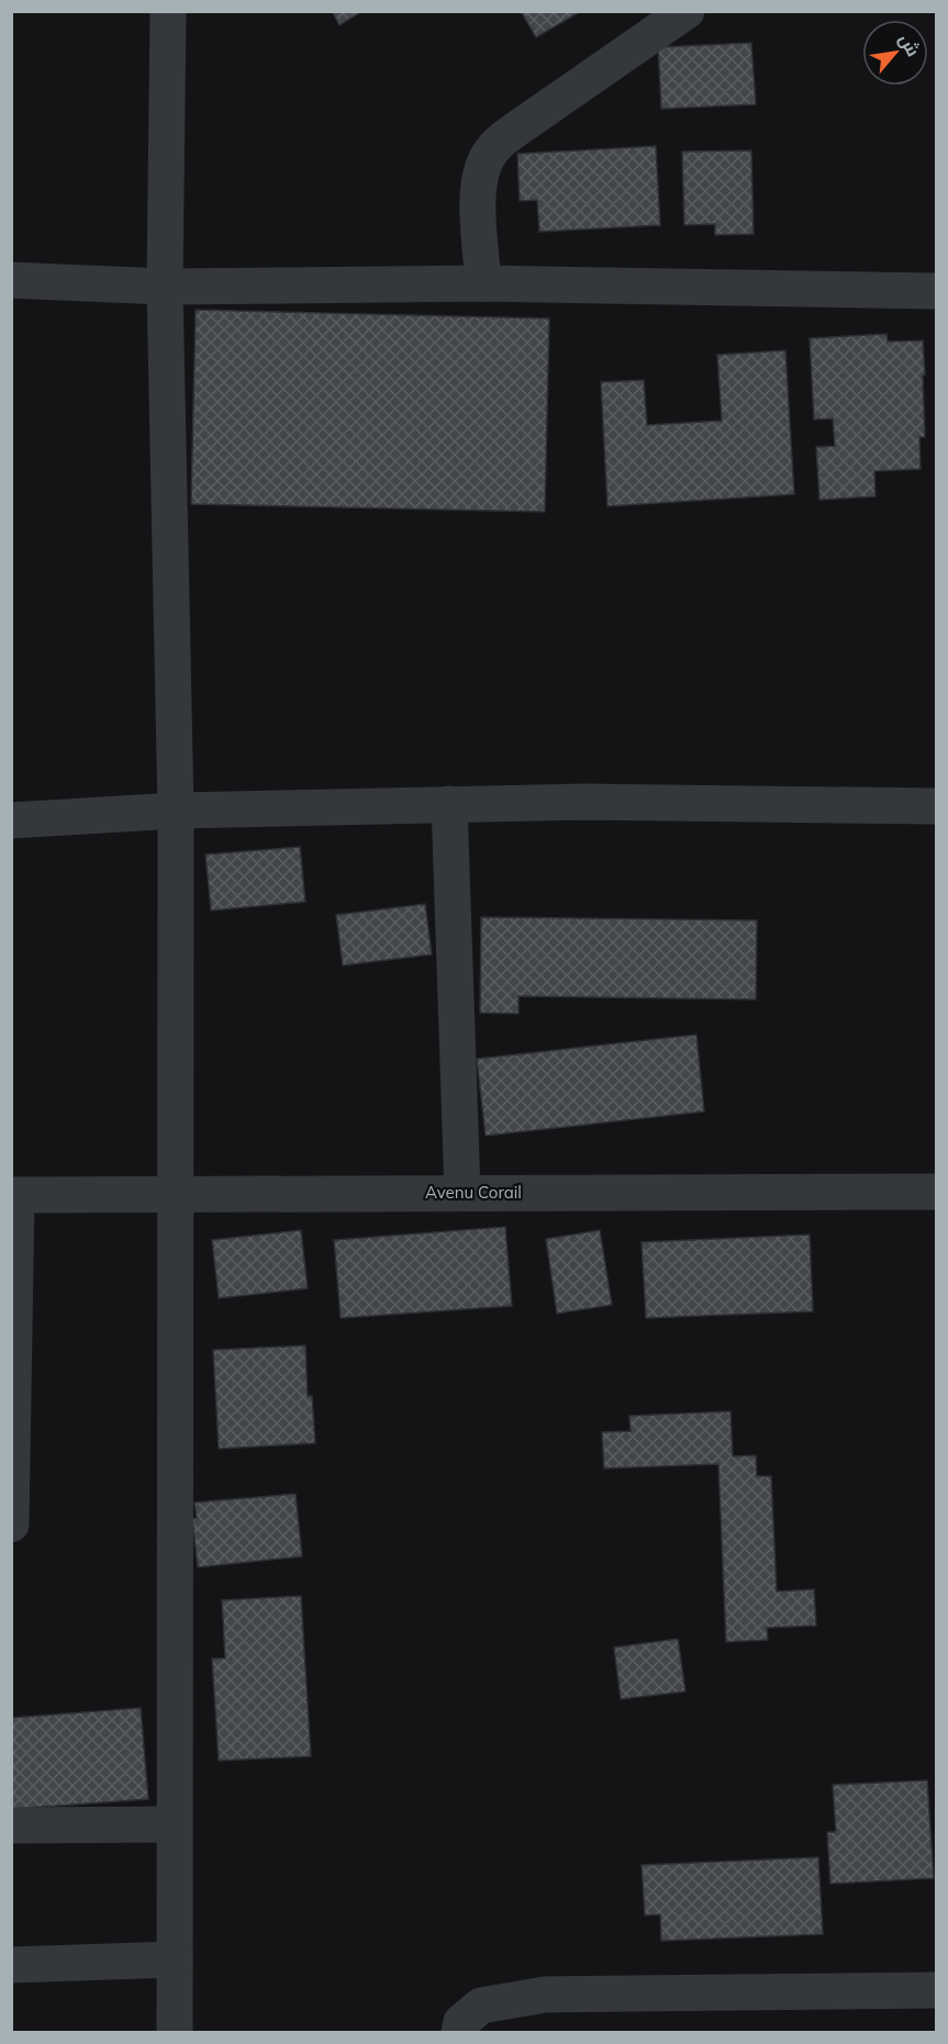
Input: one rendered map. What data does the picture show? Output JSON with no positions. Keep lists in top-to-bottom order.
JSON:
{
  "streets": {
    "street": ["Avenu Corail"]
  },
  "north": "top right"
}
